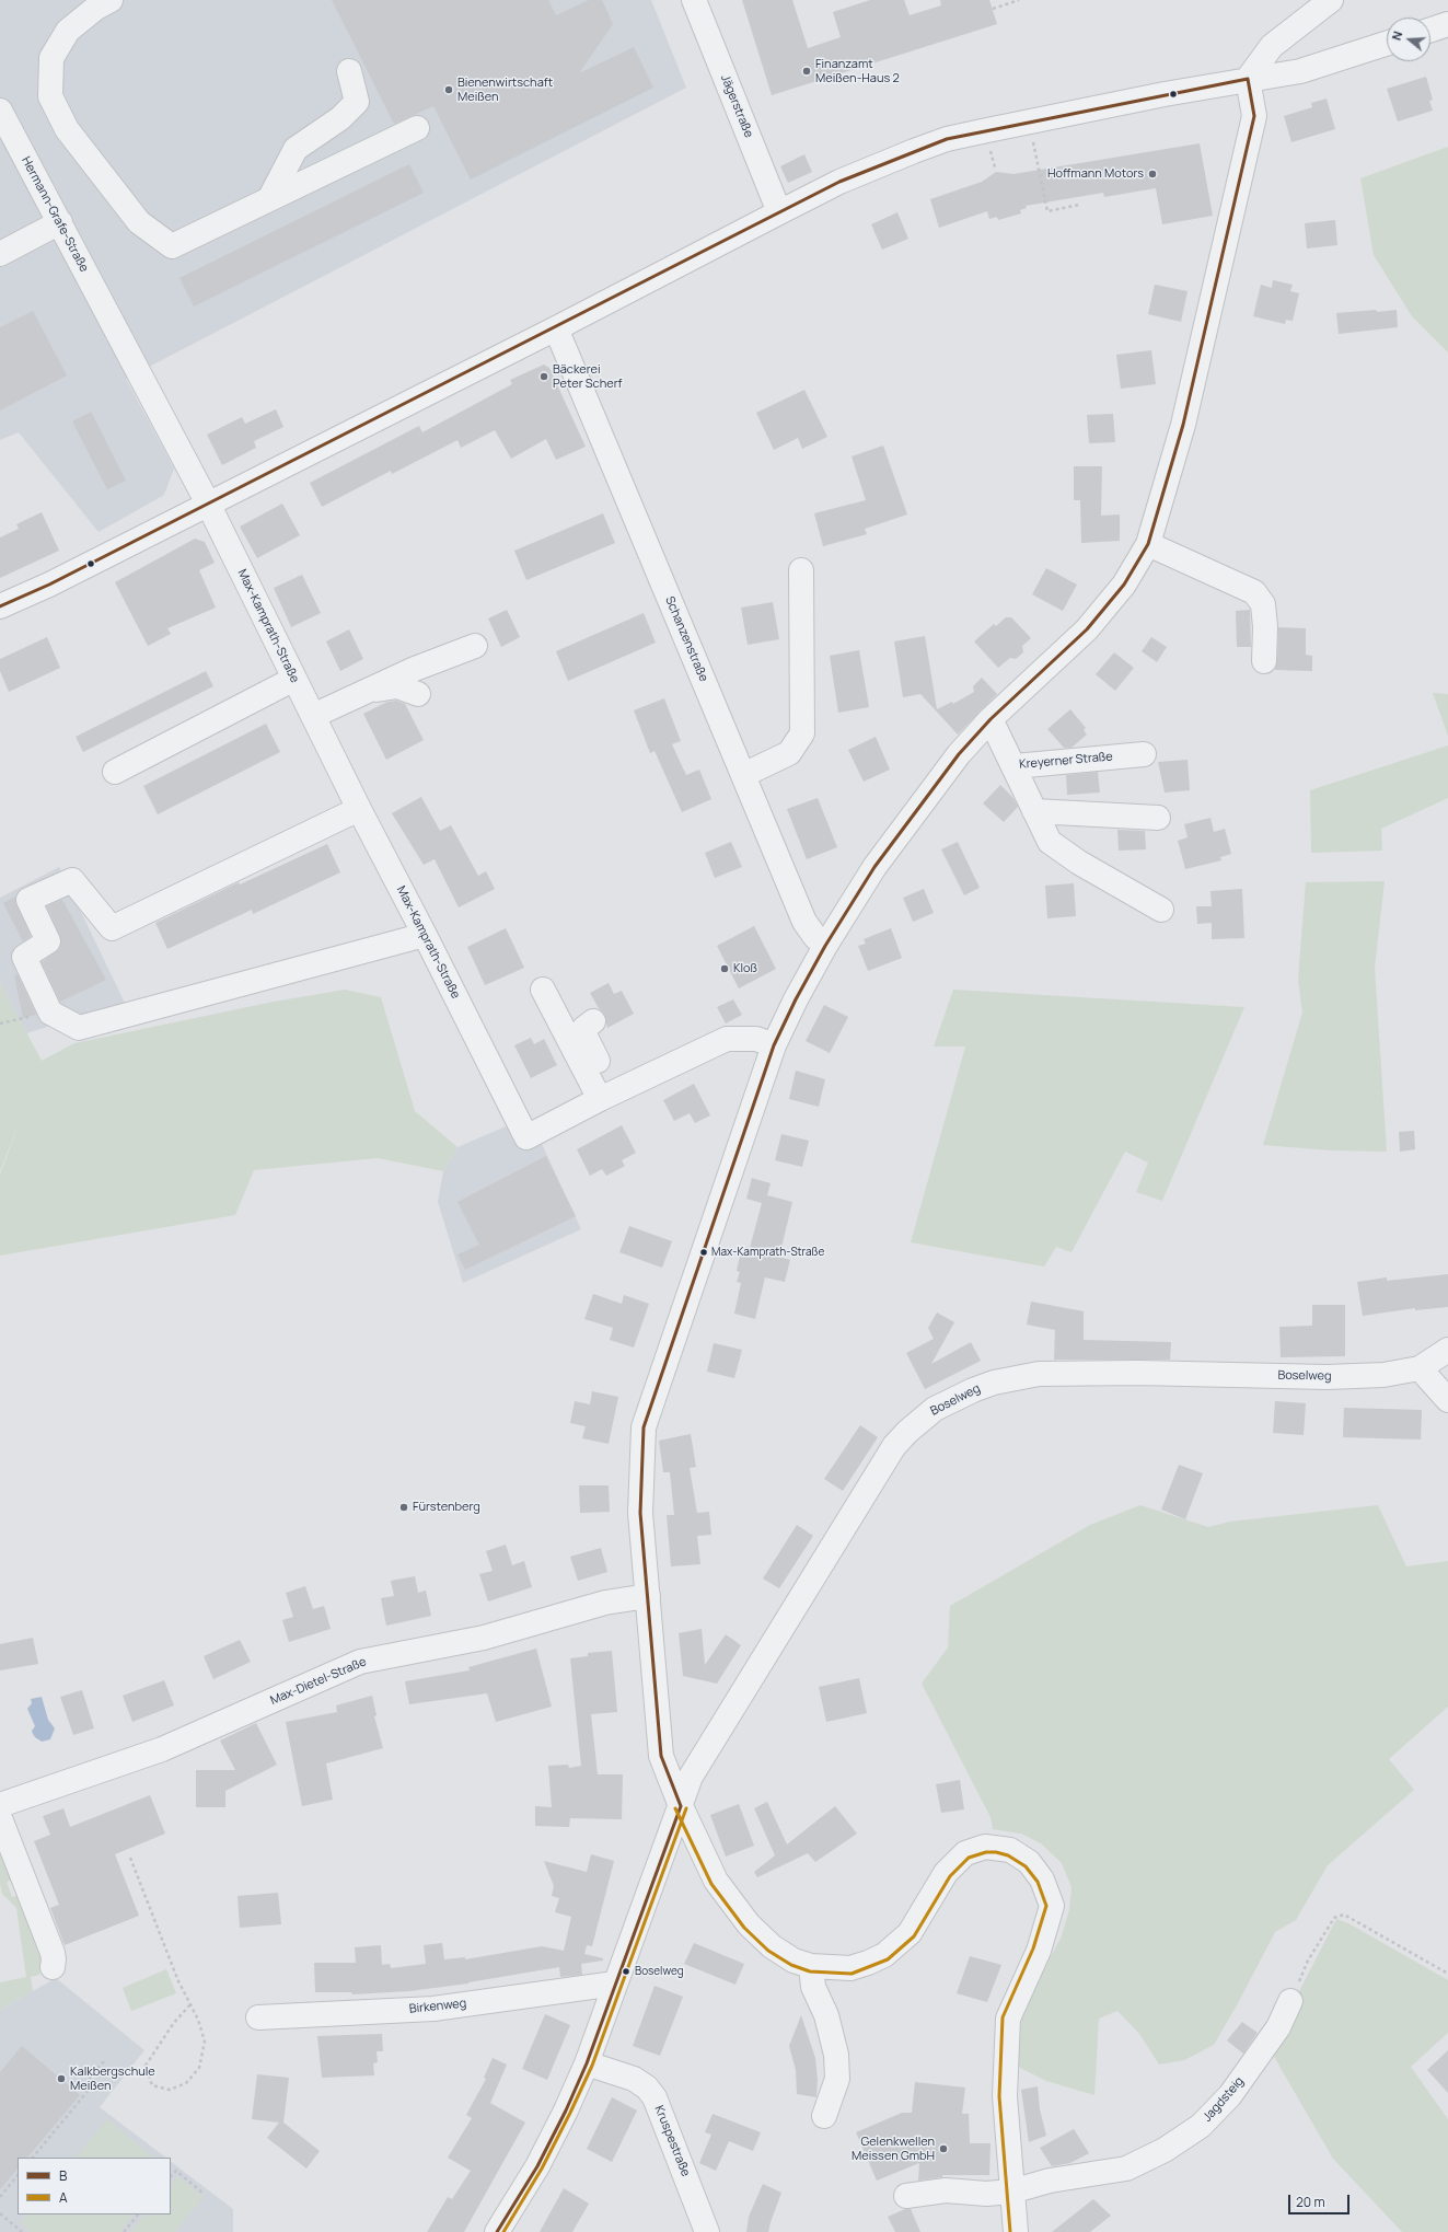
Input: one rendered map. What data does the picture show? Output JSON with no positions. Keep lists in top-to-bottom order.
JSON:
{
  "streets": {
    "street": [
      "Jägerstraße",
      "Hermann-Grafe-Straße",
      "Max-Kamprath-Straße",
      "Schanzenstraße",
      "Kreyerner Straße",
      "Boselweg",
      "Max-Dietel-Straße",
      "Birkenweg",
      "Jagdsteig",
      "Kruspestraße"
    ]
  },
  "crossings": [
    ["Hermann-Grafe-Straße", "Max-Kamprath-Straße"],
    ["Boselweg", "Birkenweg"],
    ["Boselweg", "Kruspestraße"]
  ],
  "places": [
    "Finanzamt Meißen-Haus 2",
    "Bienenwirtschaft Meißen",
    "Hoffmann Motors",
    "Bäckerei Peter Scherf",
    "Kloß",
    "Max-Kamprath-Straße",
    "Fürstenberg",
    "Boselweg",
    "Kalkbergschule Meißen",
    "Gelenkwellen Meissen GmbH"
  ],
  "lines": ["transit line B", "transit line A"],
  "legend": ["B", "A"],
  "scale_bar": "20 m",
  "north": "left"
}
